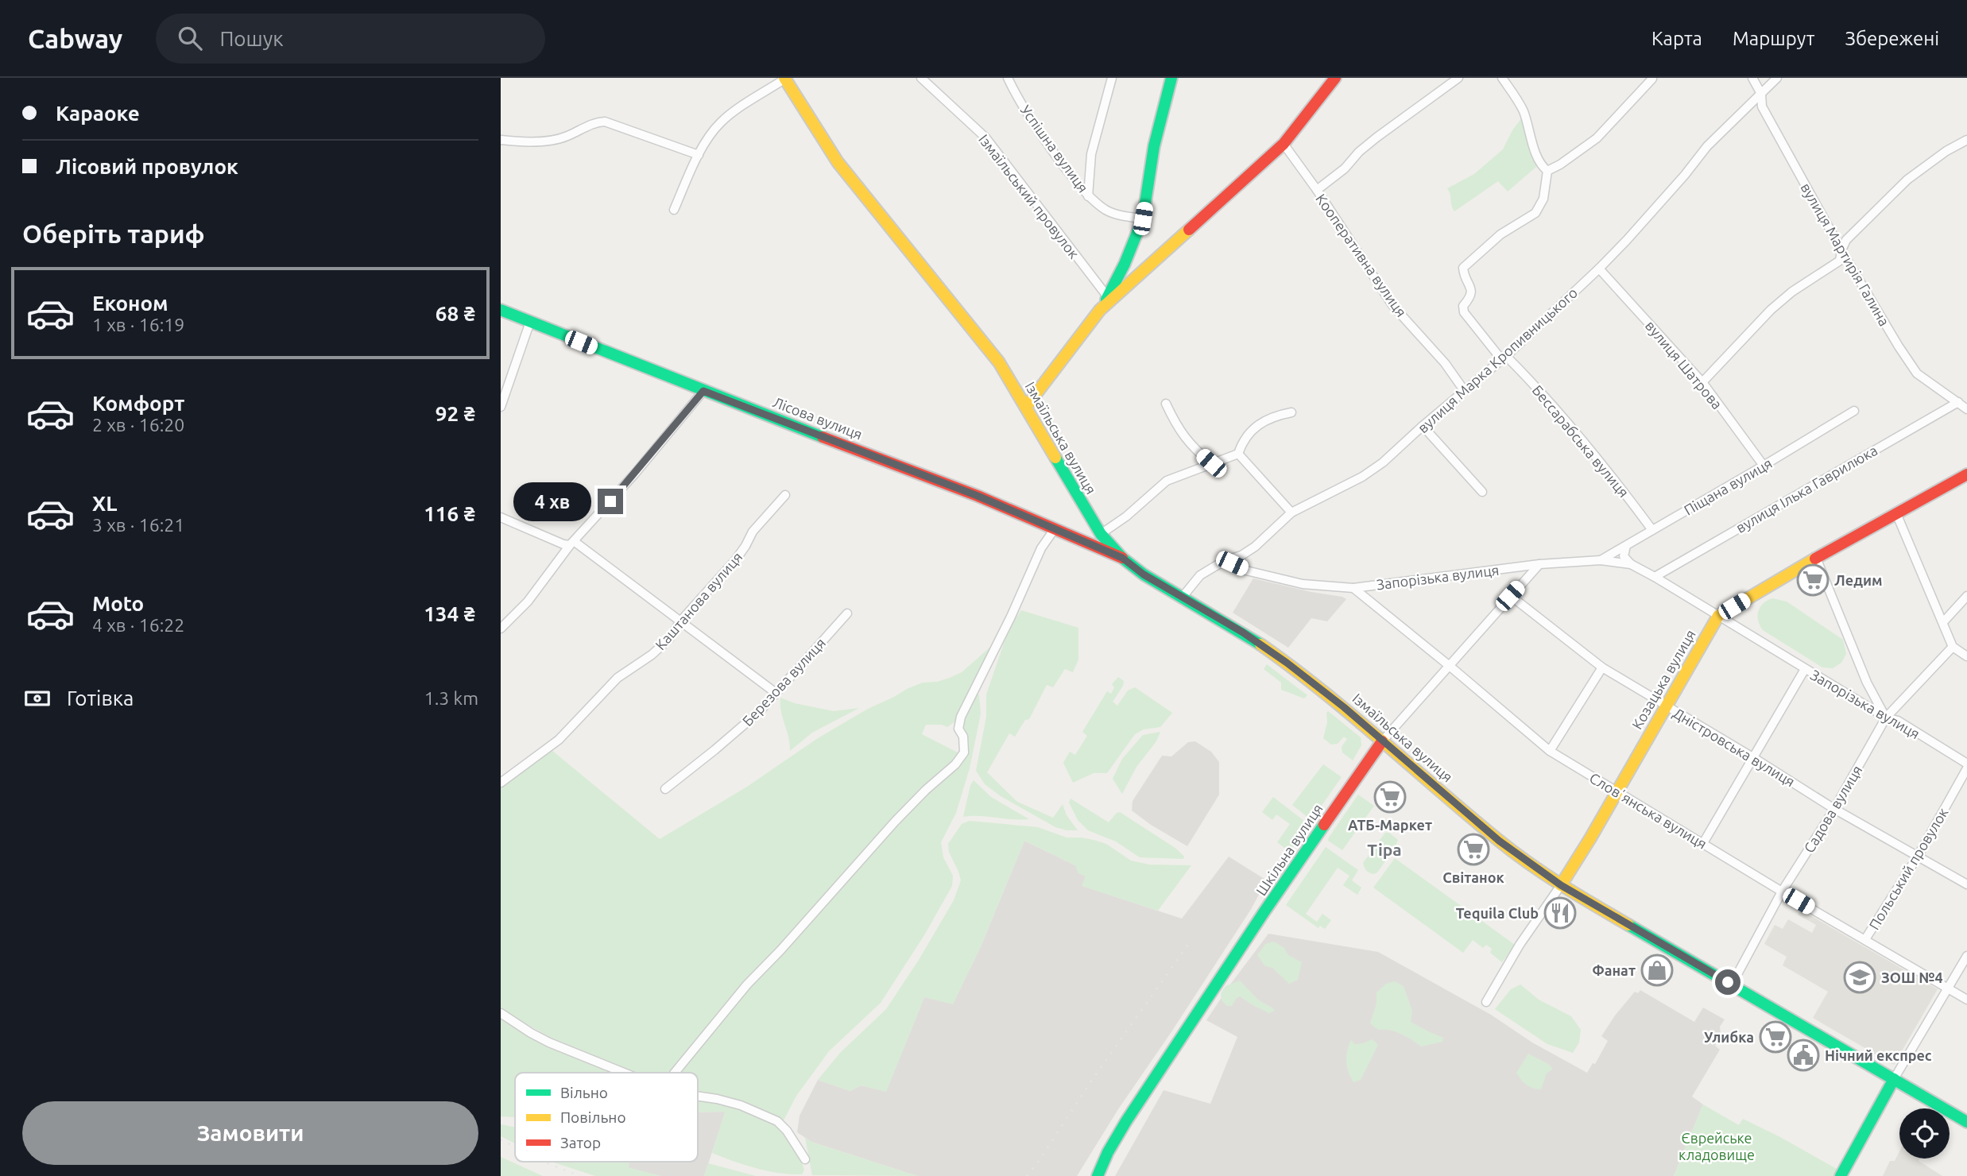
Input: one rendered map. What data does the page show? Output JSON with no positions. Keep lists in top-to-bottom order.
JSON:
{
  "streets": {
    "main road": [
      "Лісова вулиця",
      "Ізмаїльська вулиця",
      "Козацька вулиця",
      "Шкільна вулиця"
    ],
    "street": [
      "Успішна вулиця",
      "Ізмаїльський провулок",
      "вулиця Мартирія Галина",
      "Кооперативна вулиця",
      "вулиця Марка Кропивницького",
      "вулиця Шатрова",
      "Бессарабська вулиця",
      "Піщана вулиця",
      "вулиця Ілька Гаврилюка",
      "Запорізька вулиця",
      "Каштанова вулиця",
      "Березова вулиця",
      "Дністровська вулиця",
      "Садова вулиця",
      "Словʼянська вулиця",
      "Польський провулок"
    ]
  },
  "crossings": [
    ["вулиця Мартирія Галина", "вулиця Марка Кропивницького"],
    ["вулиця Мартирія Галина", "вулиця Ілька Гаврилюка"],
    ["Кооперативна вулиця", "вулиця Марка Кропивницького"],
    ["вулиця Марка Кропивницького", "вулиця Шатрова"],
    ["вулиця Марка Кропивницького", "Ізмаїльська вулиця"],
    ["вулиця Марка Кропивницького", "Бессарабська вулиця"],
    ["вулиця Марка Кропивницького", "Запорізька вулиця"],
    ["вулиця Шатрова", "Піщана вулиця"],
    ["Лісова вулиця", "Ізмаїльська вулиця"],
    ["Ізмаїльська вулиця", "Козацька вулиця"],
    ["Ізмаїльська вулиця", "Садова вулиця"],
    ["Ізмаїльська вулиця", "Шкільна вулиця"],
    ["Бессарабська вулиця", "Піщана вулиця"],
    ["Піщана вулиця", "Запорізька вулиця"],
    ["вулиця Ілька Гаврилюка", "Запорізька вулиця"],
    ["Запорізька вулиця", "Козацька вулиця"],
    ["Запорізька вулиця", "Садова вулиця"],
    ["Запорізька вулиця", "Словʼянська вулиця"],
    ["Запорізька вулиця", "Шкільна вулиця"],
    ["Козацька вулиця", "Дністровська вулиця"],
    ["Козацька вулиця", "Словʼянська вулиця"],
    ["Дністровська вулиця", "Садова вулиця"],
    ["Дністровська вулиця", "Шкільна вулиця"],
    ["Дністровська вулиця", "Польський провулок"],
    ["Садова вулиця", "Словʼянська вулиця"],
    ["Словʼянська вулиця", "Шкільна вулиця"],
    ["Словʼянська вулиця", "Польський провулок"]
  ],
  "districts": ["Тіра"],
  "parks": ["Єврейське кладовище"],
  "places": {
    "supermarket": [
      "Ледим",
      "АТБ-Маркет",
      "Світанок",
      "Улибка"
    ],
    "restaurant": ["Tequila Club"],
    "shop": ["Фанат"],
    "school or university": ["ЗОШ №4"],
    "public building": ["Нічний експрес"]
  },
  "legend": ["Вільно", "Повільно", "Затор"],
  "page": {
    "header": "Cabway",
    "search": "Пошук",
    "nav": ["Карта", "Маршрут", "Збережені"],
    "banner": ["Караоке", "Лісовий провулок"],
    "heading": "Оберіть тариф",
    "list": [
      {
        "name": "Економ",
        "note": "1 хв · 16:19",
        "value": "68 ₴"
      },
      {
        "name": "Комфорт",
        "note": "2 хв · 16:20",
        "value": "92 ₴"
      },
      {
        "name": "XL",
        "note": "3 хв · 16:21",
        "value": "116 ₴"
      },
      {
        "name": "Moto",
        "note": "4 хв · 16:22",
        "value": "134 ₴"
      }
    ],
    "bubble": "4 хв",
    "pay": ["Готівка", "1.3 km"],
    "buttons": "Замовити"
  }
}
